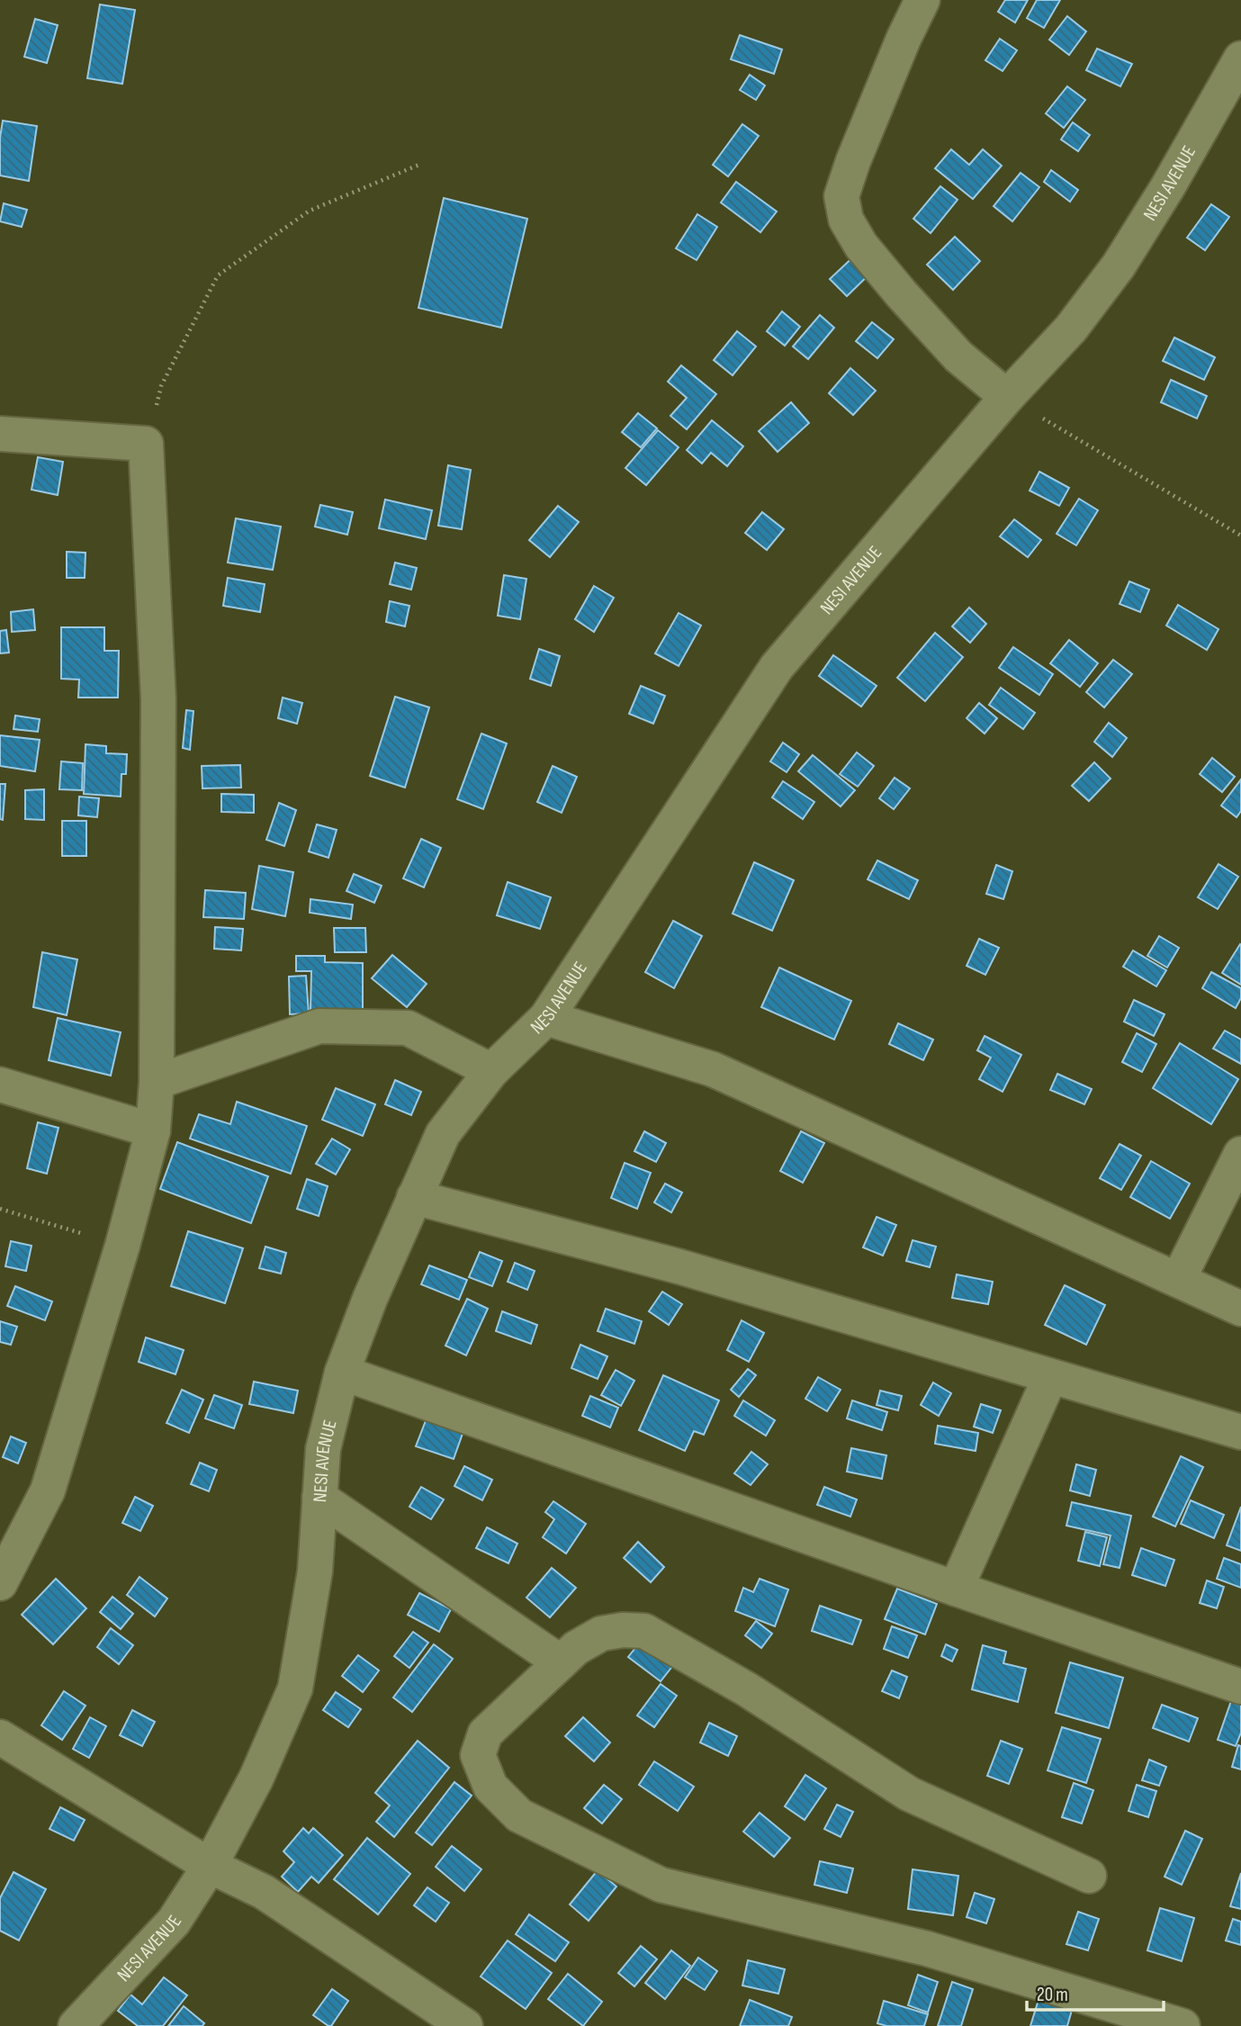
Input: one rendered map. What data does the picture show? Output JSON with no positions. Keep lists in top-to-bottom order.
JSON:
{
  "streets": {
    "street": ["NESI AVENUE"]
  },
  "scale_bar": "20 m"
}
